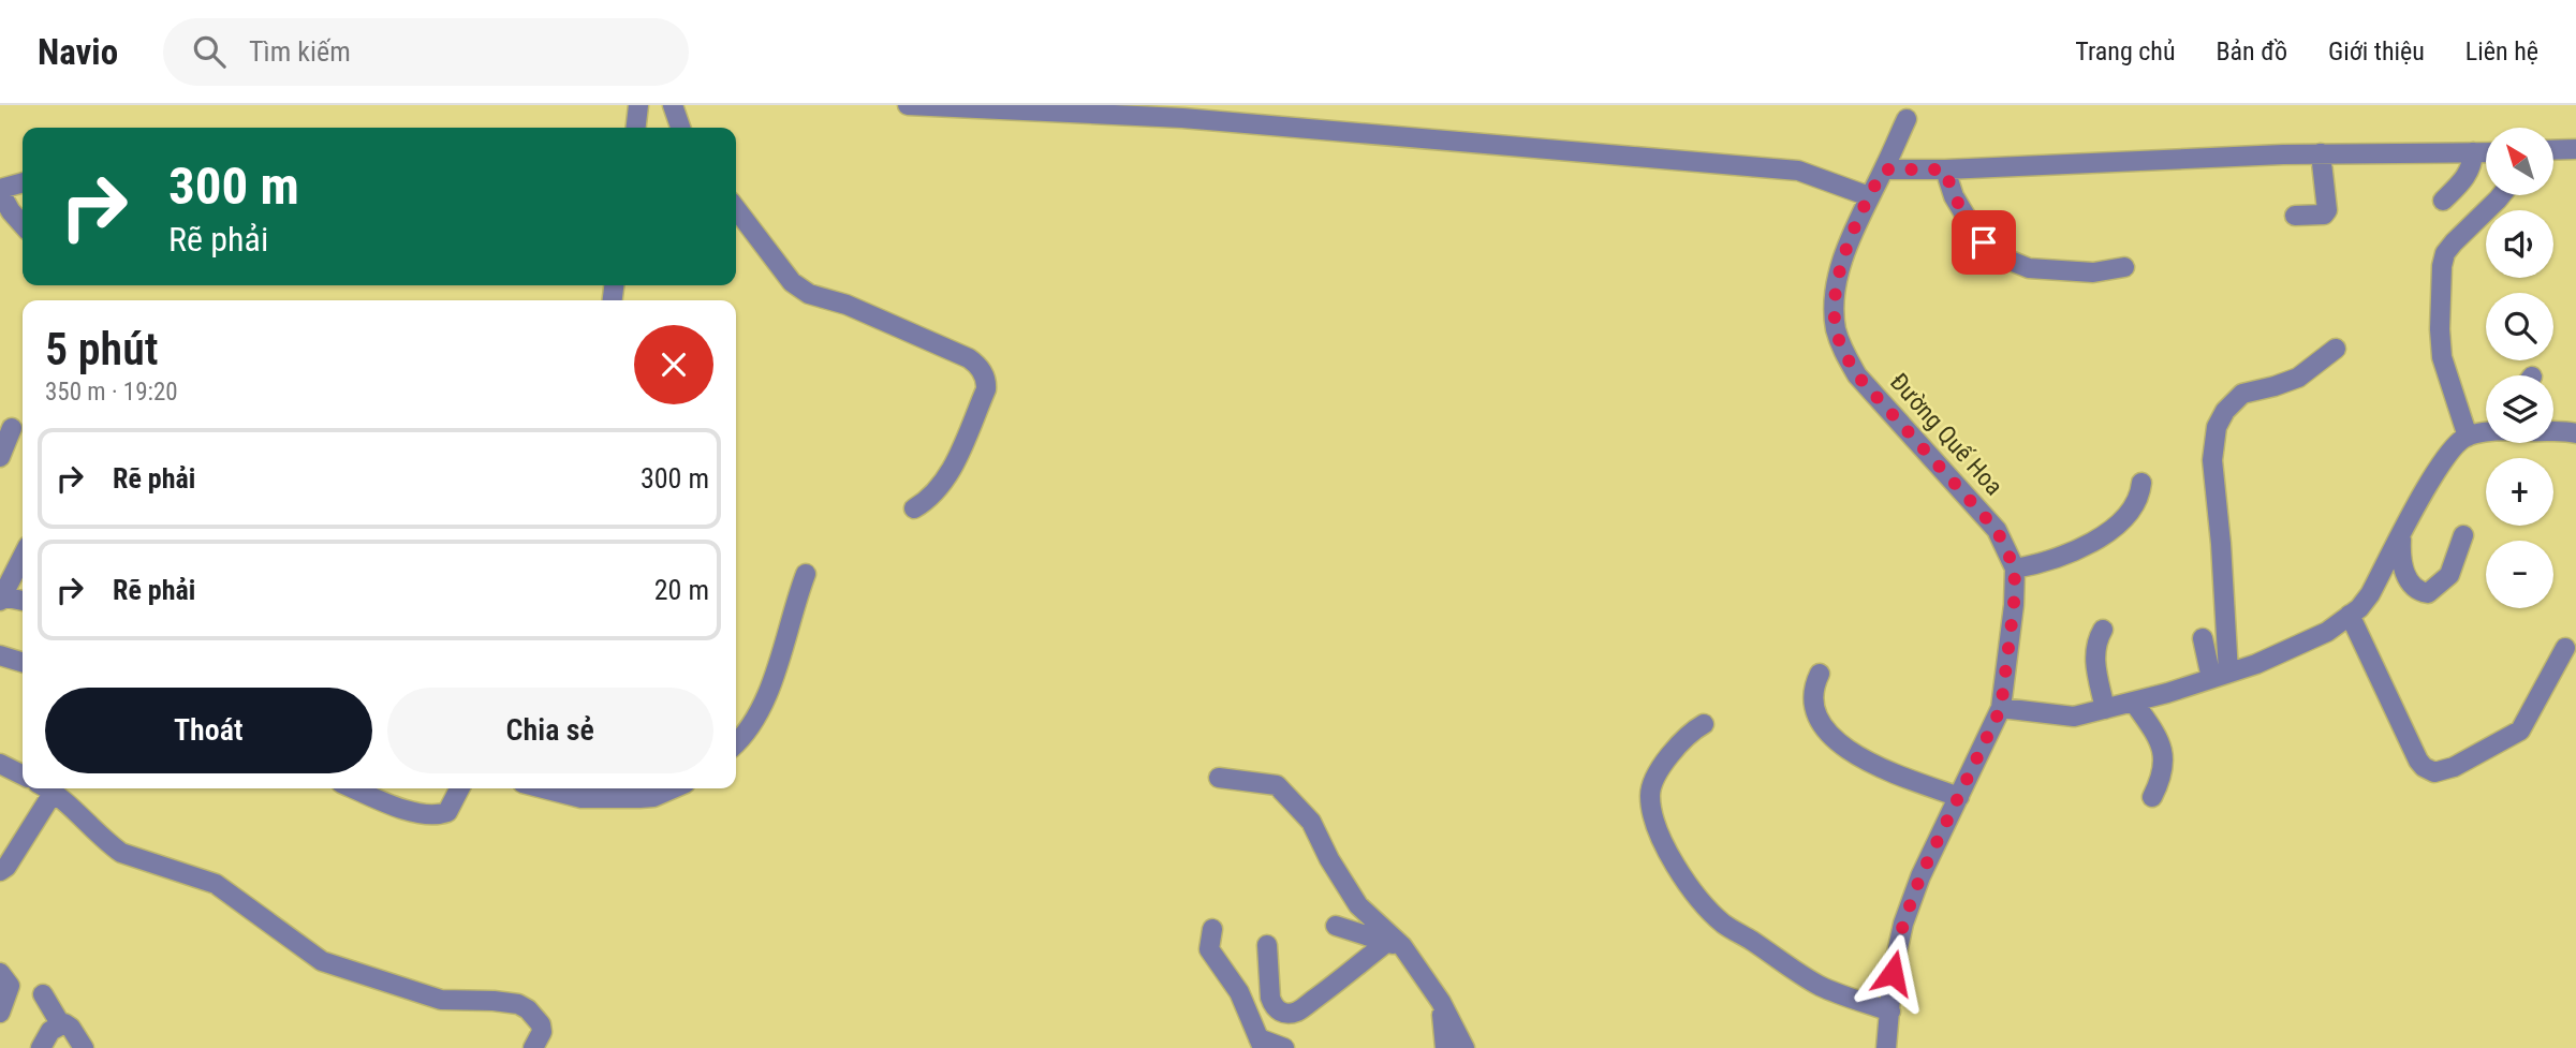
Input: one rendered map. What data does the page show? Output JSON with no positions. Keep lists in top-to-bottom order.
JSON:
{
  "streets": {
    "street": ["Đường Quế Hoa"]
  },
  "north": "top left",
  "page": {
    "header": "Navio",
    "search": "Tìm kiếm",
    "nav": [
      "Trang chủ",
      "Bản đồ",
      "Giới thiệu",
      "Liên hệ"
    ],
    "map_buttons": ["+", "−"],
    "turn": ["300 m", "Rẽ phải"],
    "heading": ["5 phút", "350 m · 19:20"],
    "list": [
      {
        "name": "Rẽ phải",
        "value": "300 m"
      },
      {
        "name": "Rẽ phải",
        "value": "20 m"
      }
    ],
    "buttons": ["Thoát", "Chia sẻ"]
  }
}
